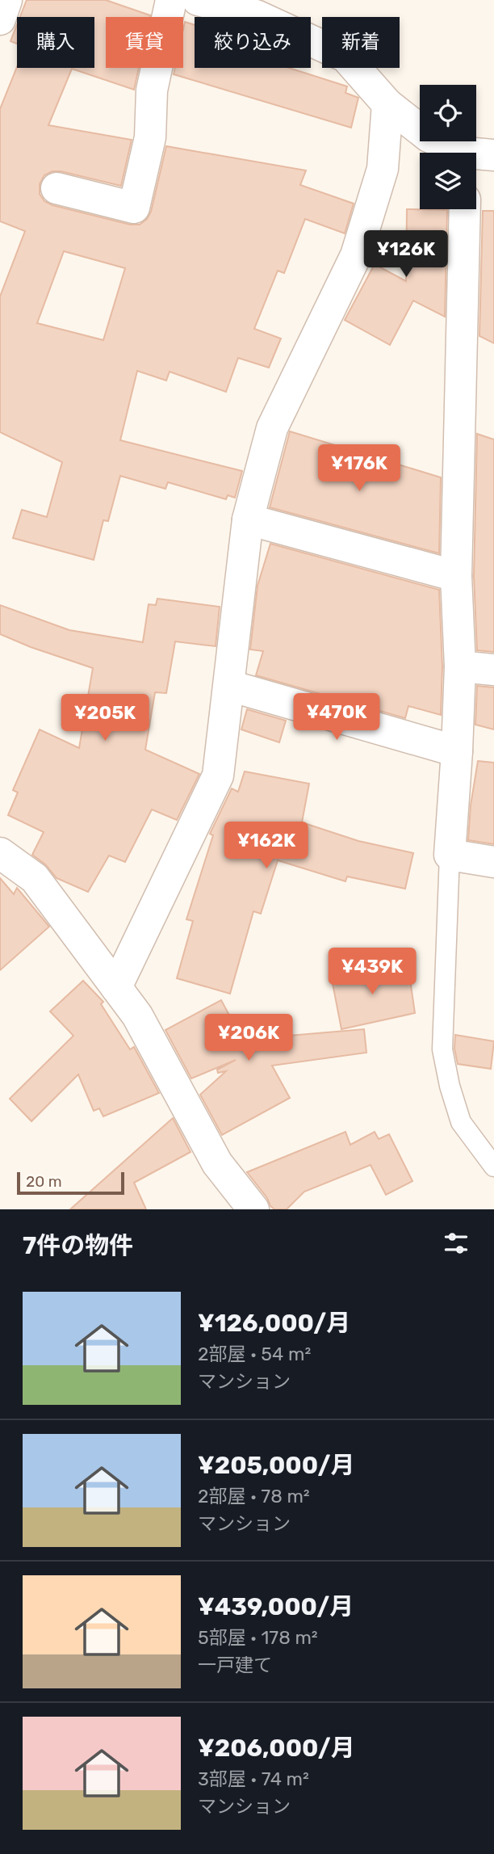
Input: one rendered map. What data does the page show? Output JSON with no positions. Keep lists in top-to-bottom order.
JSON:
{
  "scale_bar": "20 m",
  "page": {
    "chip": [
      "購入",
      "賃貸",
      "絞り込み",
      "新着"
    ],
    "price": [
      "¥126K",
      "¥176K",
      "¥470K",
      "¥205K",
      "¥162K",
      "¥439K",
      "¥206K"
    ],
    "scale": "20 m",
    "heading": "7件の物件",
    "list": [
      {
        "name": "¥126,000/月",
        "note": "2部屋 · 54 m² · マンション"
      },
      {
        "name": "¥205,000/月",
        "note": "2部屋 · 78 m² · マンション"
      },
      {
        "name": "¥439,000/月",
        "note": "5部屋 · 178 m² · 一戸建て"
      },
      {
        "name": "¥206,000/月",
        "note": "3部屋 · 74 m² · マンション"
      }
    ]
  }
}
